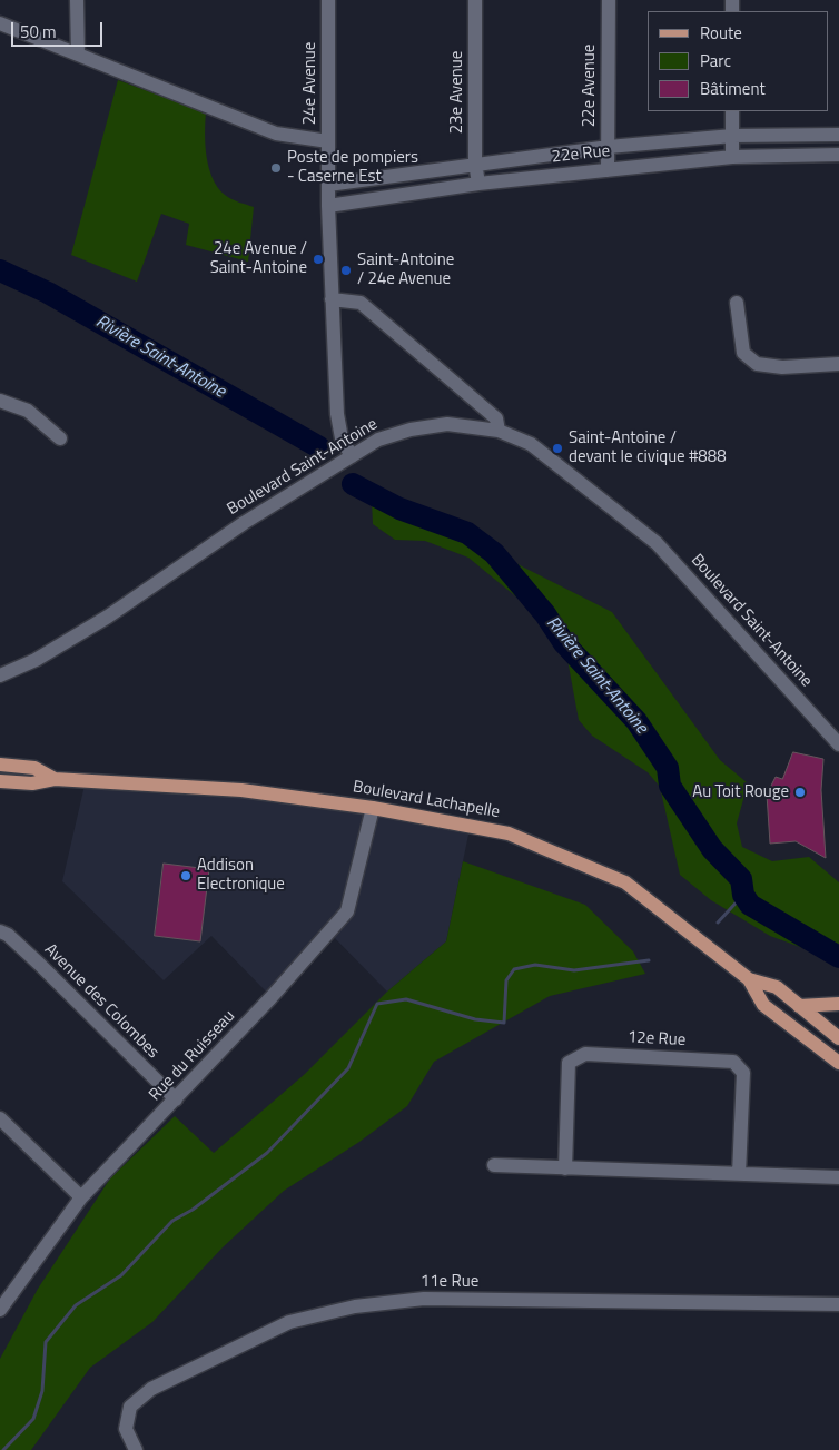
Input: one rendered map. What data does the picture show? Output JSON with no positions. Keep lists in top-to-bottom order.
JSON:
{
  "streets": {
    "main road": ["Boulevard Lachapelle"],
    "street": [
      "24e Avenue",
      "22e Avenue",
      "23e Avenue",
      "22e Rue",
      "Boulevard Saint-Antoine",
      "Avenue des Colombes",
      "12e Rue",
      "Rue du Ruisseau",
      "11e Rue"
    ]
  },
  "crossings": [
    ["24e Avenue", "22e Rue"],
    ["24e Avenue", "Boulevard Saint-Antoine"],
    ["22e Avenue", "22e Rue"],
    ["23e Avenue", "22e Rue"],
    ["Boulevard Lachapelle", "Rue du Ruisseau"],
    ["Avenue des Colombes", "Rue du Ruisseau"]
  ],
  "water": ["Rivière Saint-Antoine"],
  "places": [
    "Poste de pompiers - Caserne Est",
    "24e Avenue / Saint-Antoine",
    "Saint-Antoine / 24e Avenue",
    "Saint-Antoine / devant le civique #888",
    "Au Toit Rouge",
    "Addison Electronique"
  ],
  "legend": ["Route", "Parc", "Bâtiment"],
  "scale_bar": "50 m"
}
